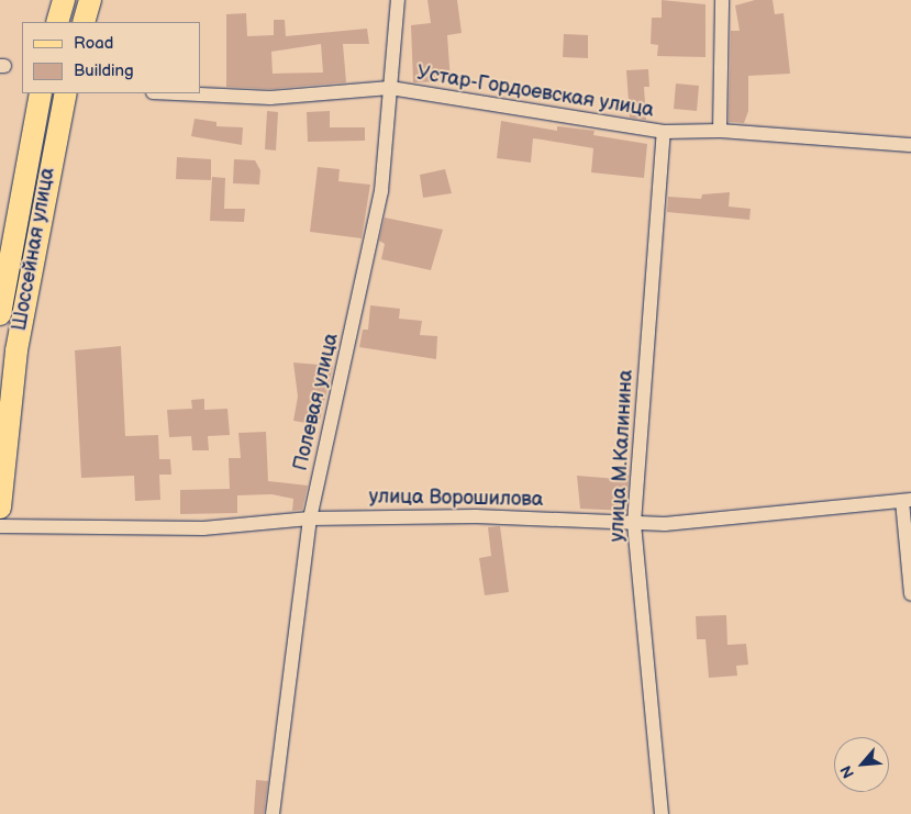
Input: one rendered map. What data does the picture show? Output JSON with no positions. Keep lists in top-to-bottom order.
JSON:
{
  "streets": {
    "main road": ["Шоссейная улица"],
    "street": [
      "Устар-Гордоевская улица",
      "Полевая улица",
      "улица М.Калинина",
      "улица Ворошилова"
    ]
  },
  "crossings": [
    ["Устар-Гордоевская улица", "Полевая улица"],
    ["Устар-Гордоевская улица", "улица М.Калинина"],
    ["Полевая улица", "улица Ворошилова"],
    ["улица М.Калинина", "улица Ворошилова"]
  ],
  "legend": ["Road", "Building"],
  "north": "bottom left"
}
